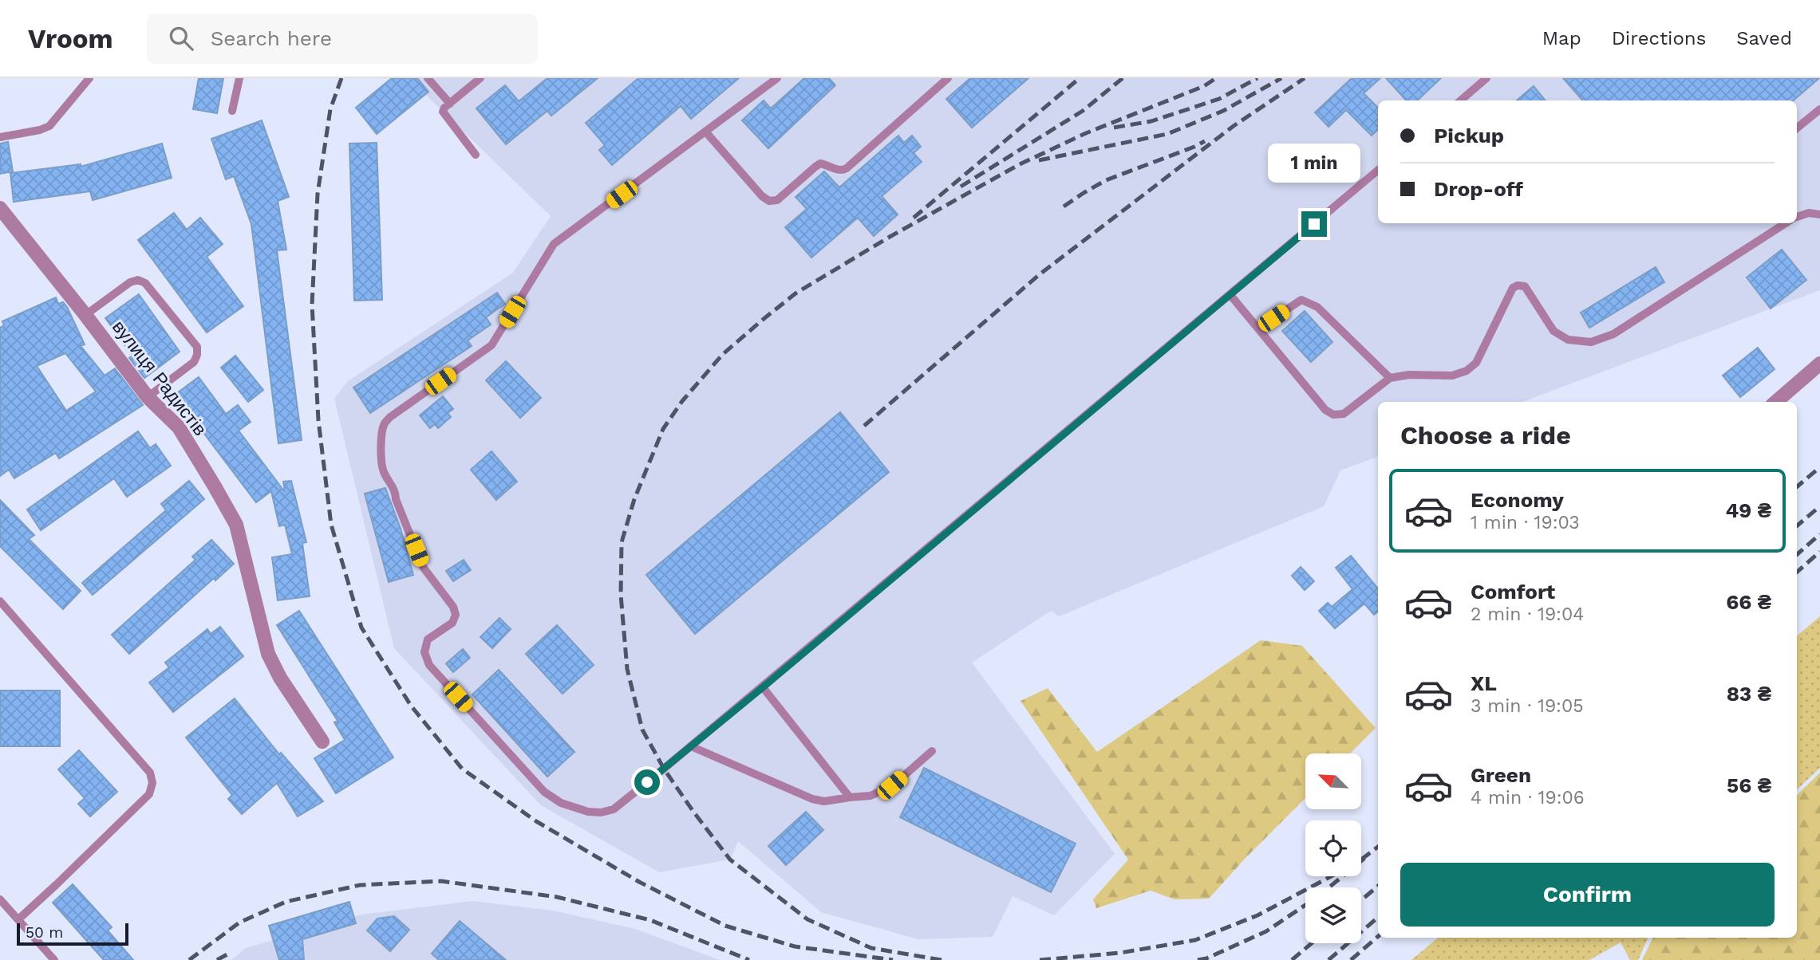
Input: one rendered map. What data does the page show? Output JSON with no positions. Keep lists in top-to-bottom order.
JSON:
{
  "streets": {
    "street": ["вулиця Радистів"]
  },
  "scale_bar": "50 m",
  "north": "top left",
  "page": {
    "header": "Vroom",
    "search": "Search here",
    "nav": ["Map", "Directions", "Saved"],
    "banner": ["Pickup", "Drop-off"],
    "bubble": "1 min",
    "heading": "Choose a ride",
    "list": [
      {
        "name": "Economy",
        "note": "1 min · 19:03",
        "value": "49 ₴"
      },
      {
        "name": "Comfort",
        "note": "2 min · 19:04",
        "value": "66 ₴"
      },
      {
        "name": "XL",
        "note": "3 min · 19:05",
        "value": "83 ₴"
      },
      {
        "name": "Green",
        "note": "4 min · 19:06",
        "value": "56 ₴"
      }
    ],
    "buttons": "Confirm",
    "scale": "50 m"
  }
}
